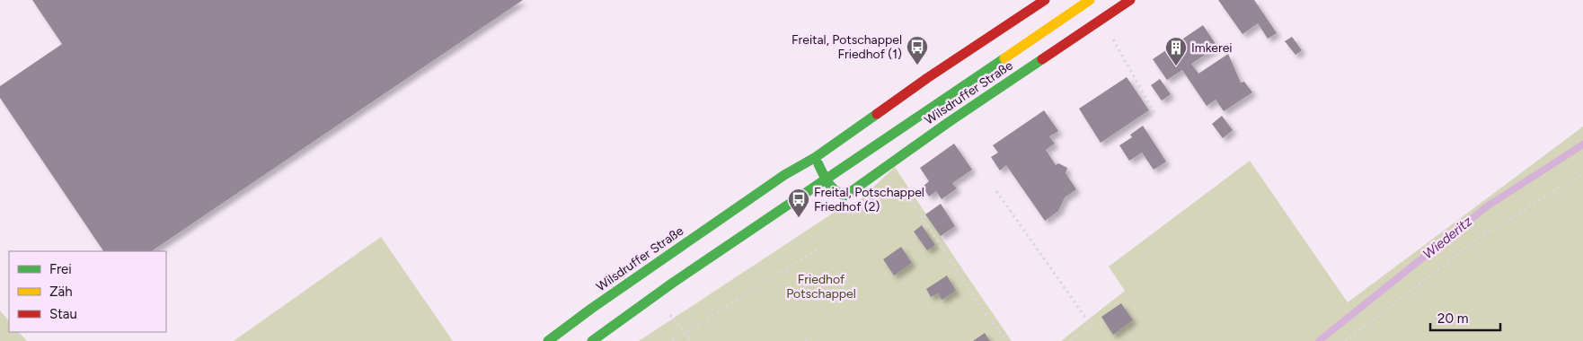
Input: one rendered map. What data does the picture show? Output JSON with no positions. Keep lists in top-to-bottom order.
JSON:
{
  "streets": {
    "main road": ["Wilsdruffer Straße"]
  },
  "water": ["Wiederitz"],
  "parks": ["Friedhof Potschappel"],
  "places": {
    "bus stop": ["Freital, Potschappel Friedhof (1)", "Freital, Potschappel Friedhof (2)"],
    "building": ["Imkerei"]
  },
  "legend": ["Frei", "Zäh", "Stau"],
  "scale_bar": "20 m"
}
